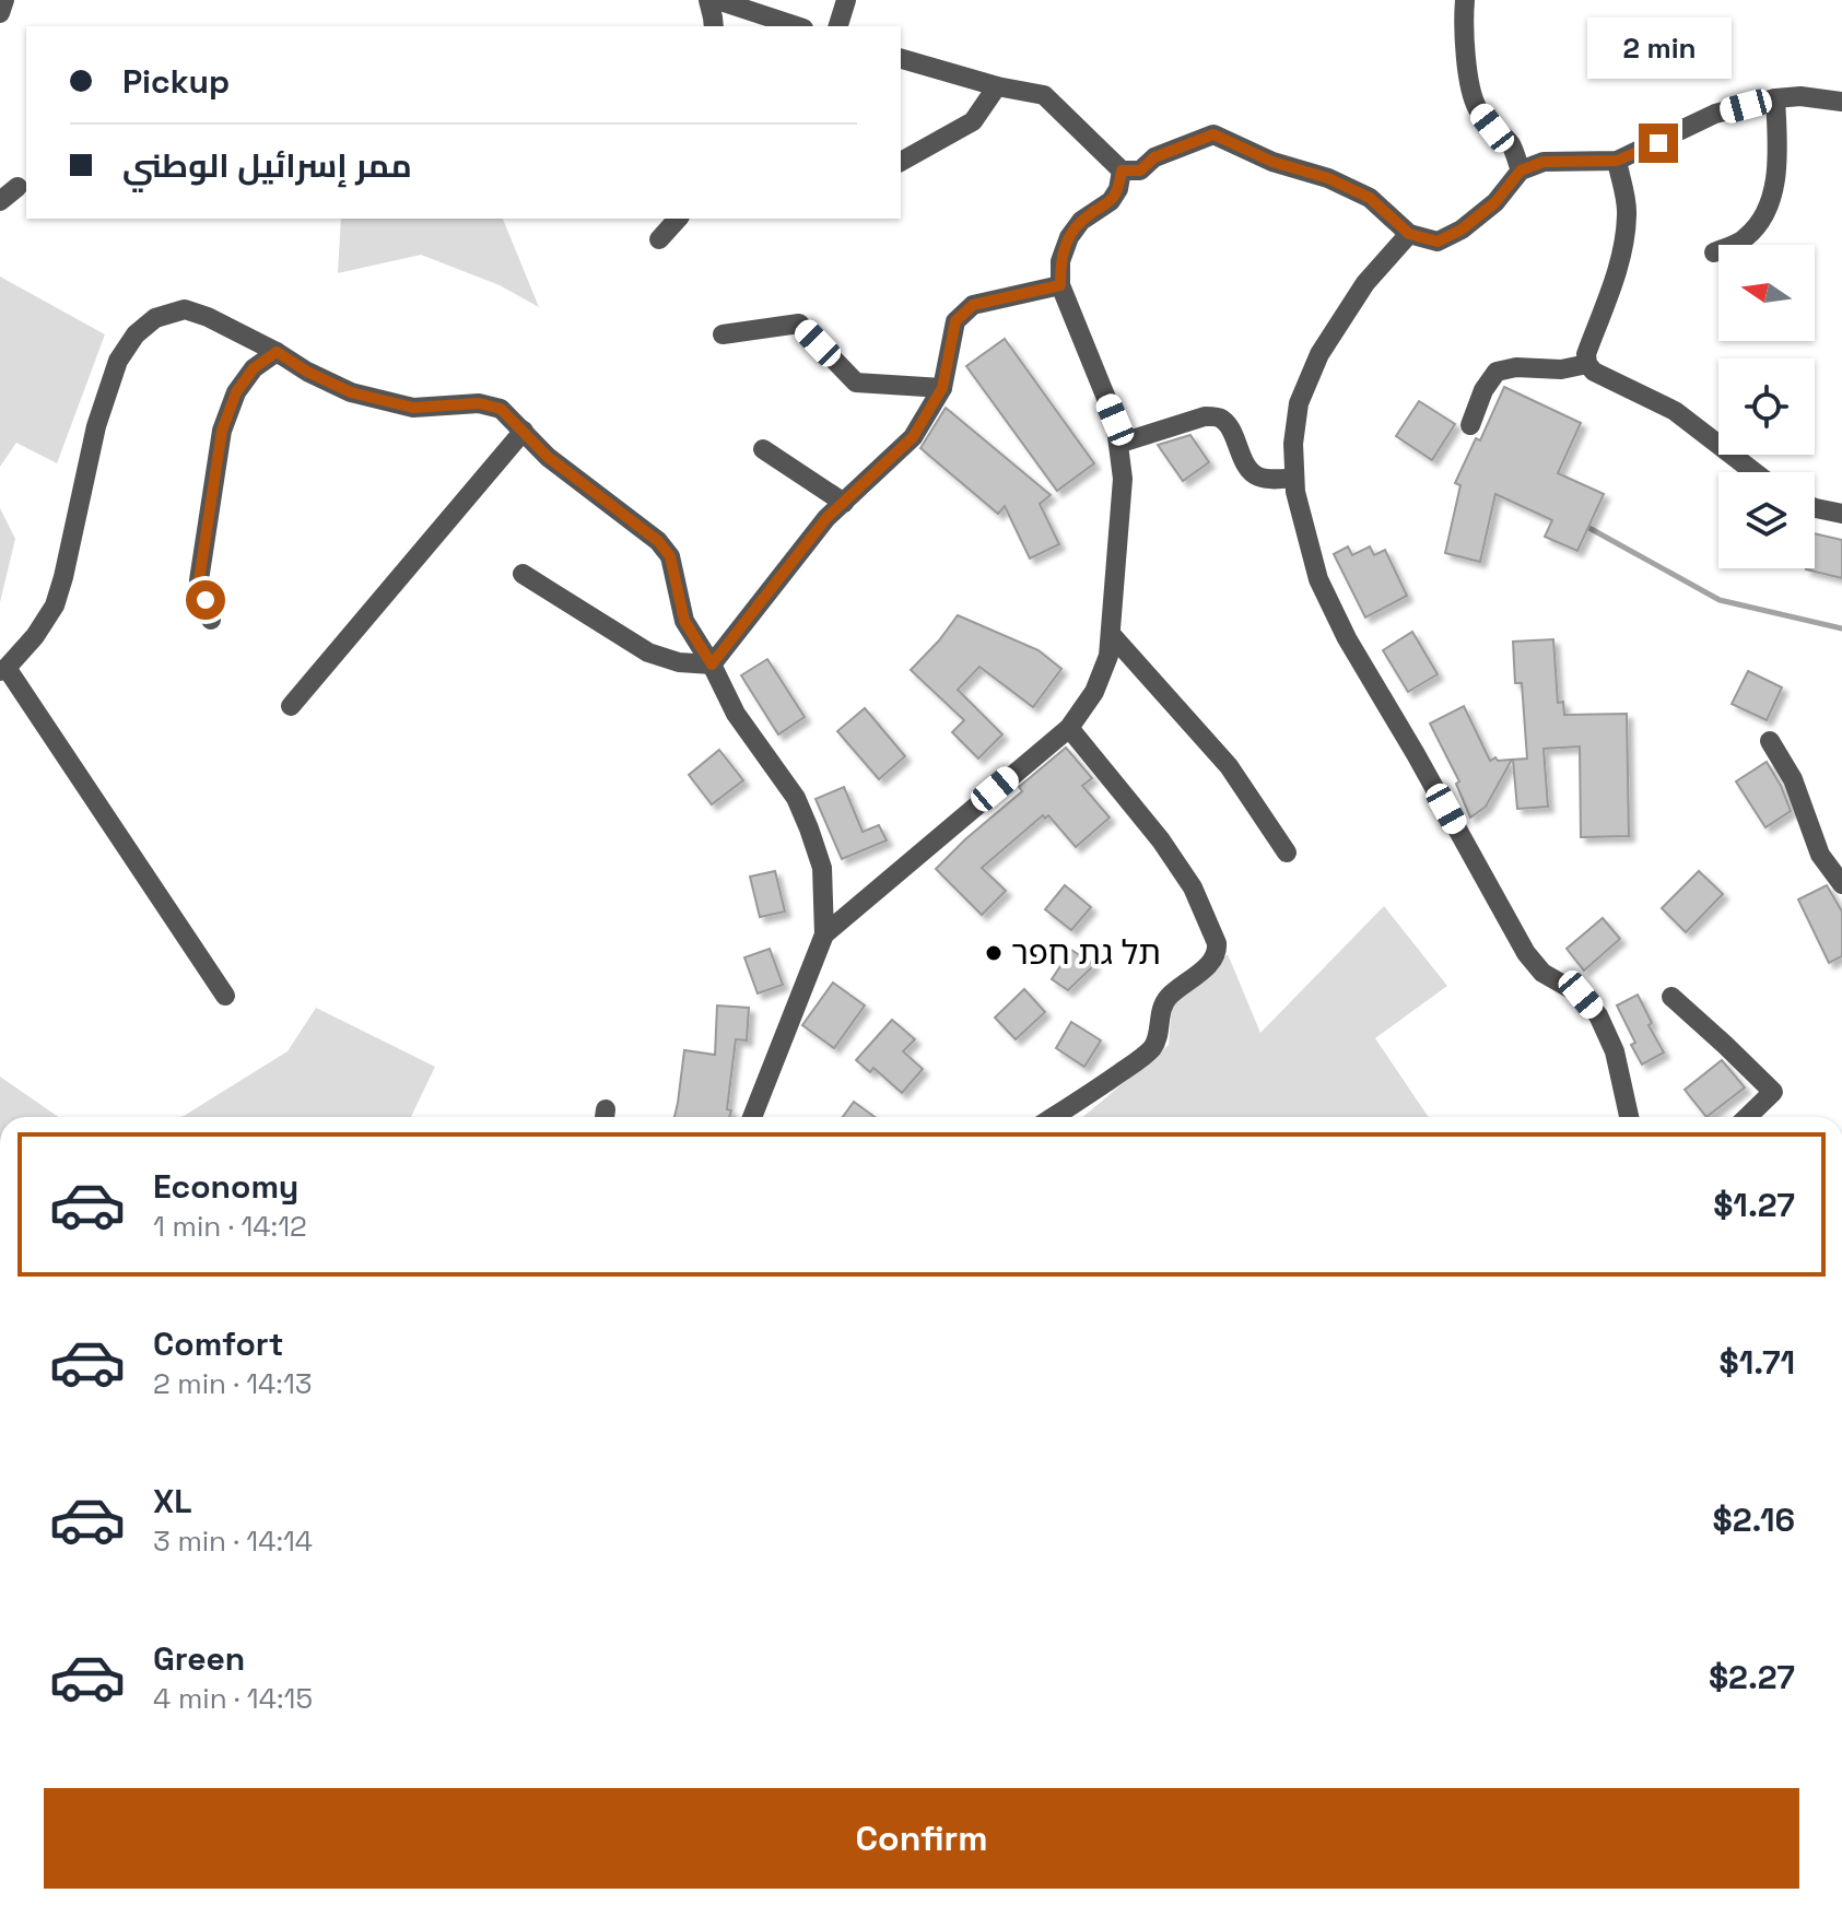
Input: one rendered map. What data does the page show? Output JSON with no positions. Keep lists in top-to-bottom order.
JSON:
{
  "places": ["תל גת חפר"],
  "north": "left",
  "page": {
    "bubble": "2 min",
    "banner": ["Pickup", "ممر إسرائيل الوطني"],
    "list": [
      {
        "name": "Economy",
        "note": "1 min · 14:12",
        "value": "$1.27"
      },
      {
        "name": "Comfort",
        "note": "2 min · 14:13",
        "value": "$1.71"
      },
      {
        "name": "XL",
        "note": "3 min · 14:14",
        "value": "$2.16"
      },
      {
        "name": "Green",
        "note": "4 min · 14:15",
        "value": "$2.27"
      }
    ],
    "buttons": "Confirm"
  }
}
